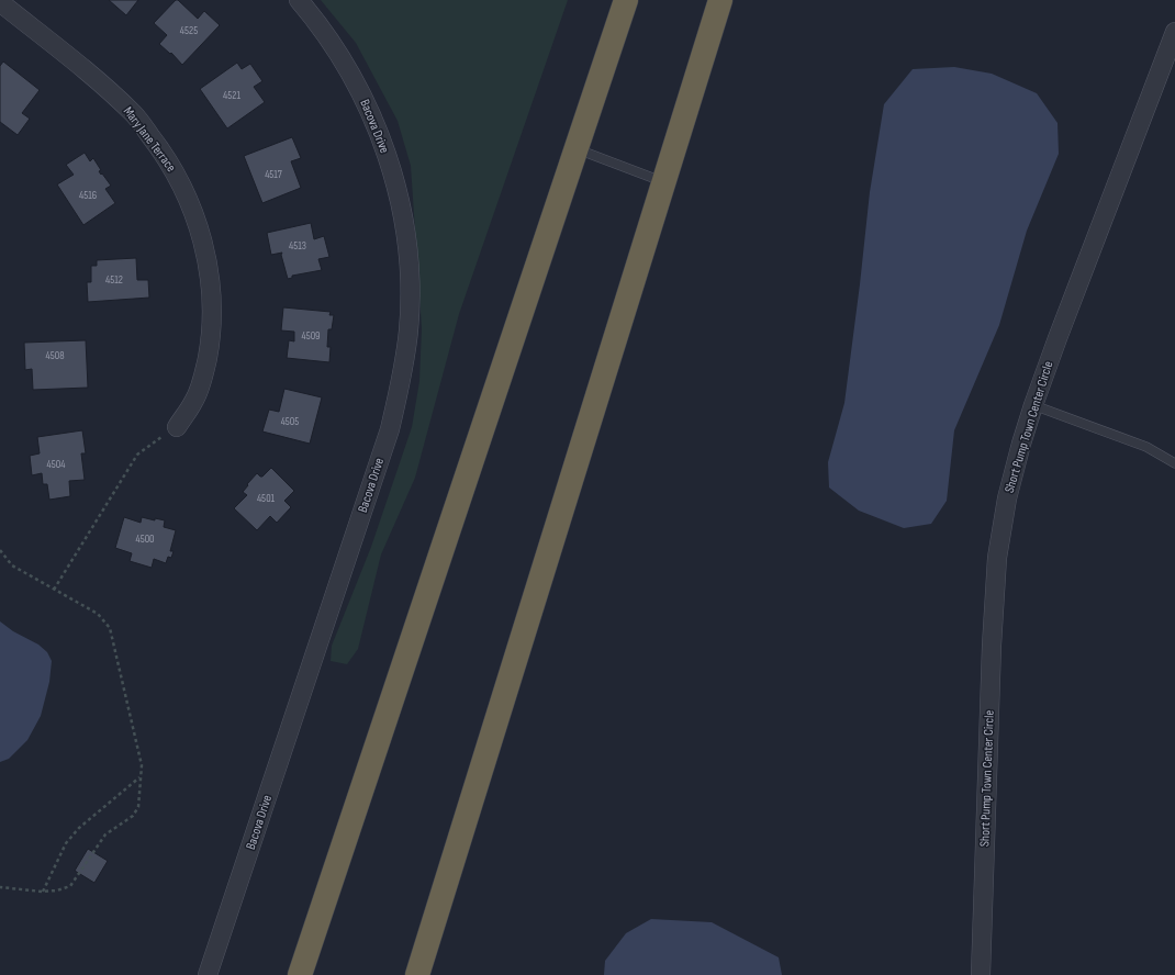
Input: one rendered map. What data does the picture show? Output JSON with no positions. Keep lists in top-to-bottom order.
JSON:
{
  "streets": {
    "street": ["Bacova Drive", "Mary Jane Terrace", "Short Pump Town Center Circle"]
  },
  "house_numbers": [
    "4525",
    "4521",
    "4517",
    "4516",
    "4513",
    "4512",
    "4509",
    "4508",
    "4505",
    "4504",
    "4501",
    "4500"
  ]
}
